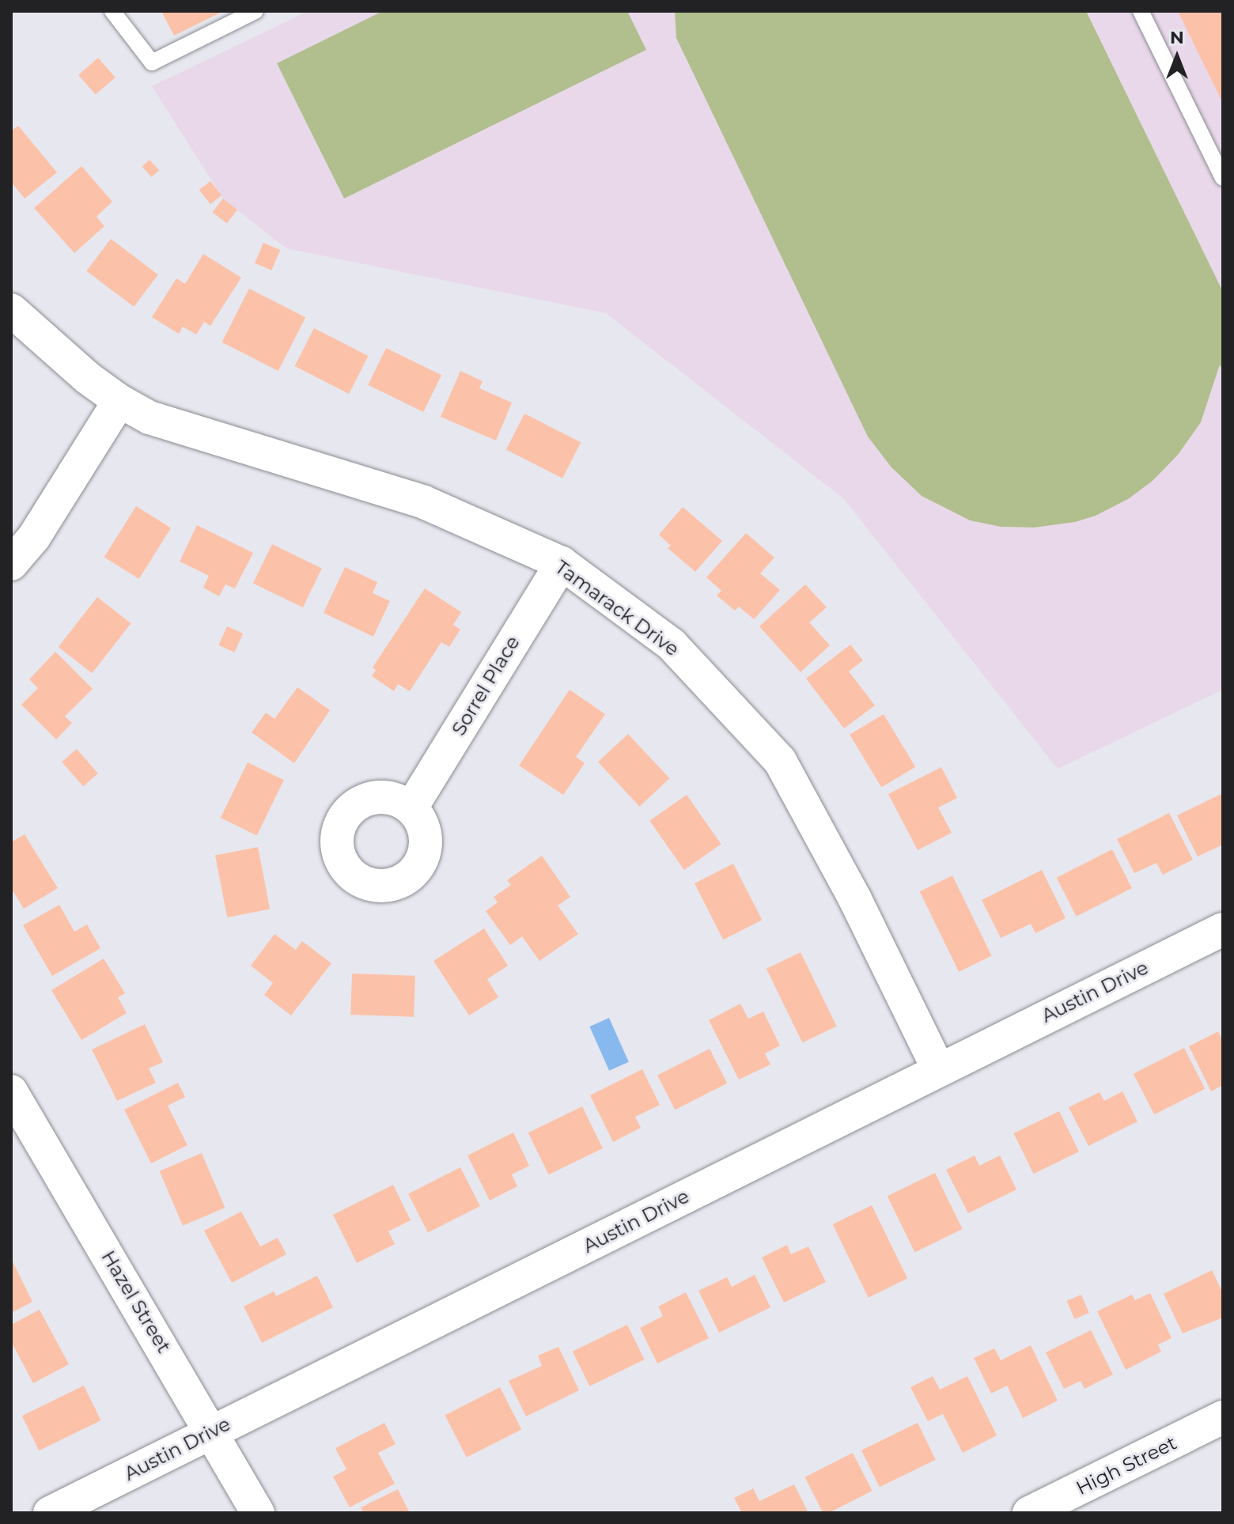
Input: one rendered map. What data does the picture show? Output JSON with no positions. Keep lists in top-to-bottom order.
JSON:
{
  "streets": {
    "street": [
      "Tamarack Drive",
      "Sorrel Place",
      "Austin Drive",
      "Hazel Street",
      "High Street"
    ]
  },
  "crossings": [
    ["Tamarack Drive", "Sorrel Place"],
    ["Tamarack Drive", "Austin Drive"],
    ["Austin Drive", "Hazel Street"]
  ],
  "north": "top"
}
